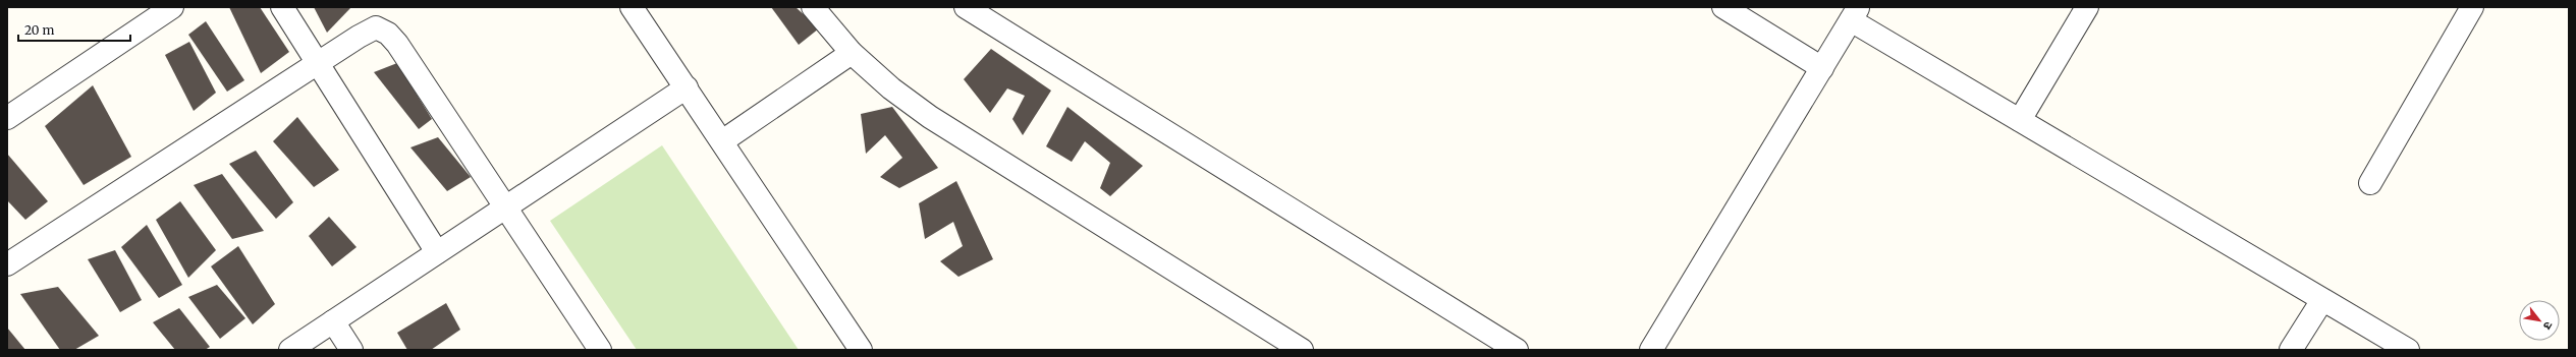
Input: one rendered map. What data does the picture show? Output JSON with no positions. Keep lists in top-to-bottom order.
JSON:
{
  "scale_bar": "20 m",
  "north": "bottom right"
}
